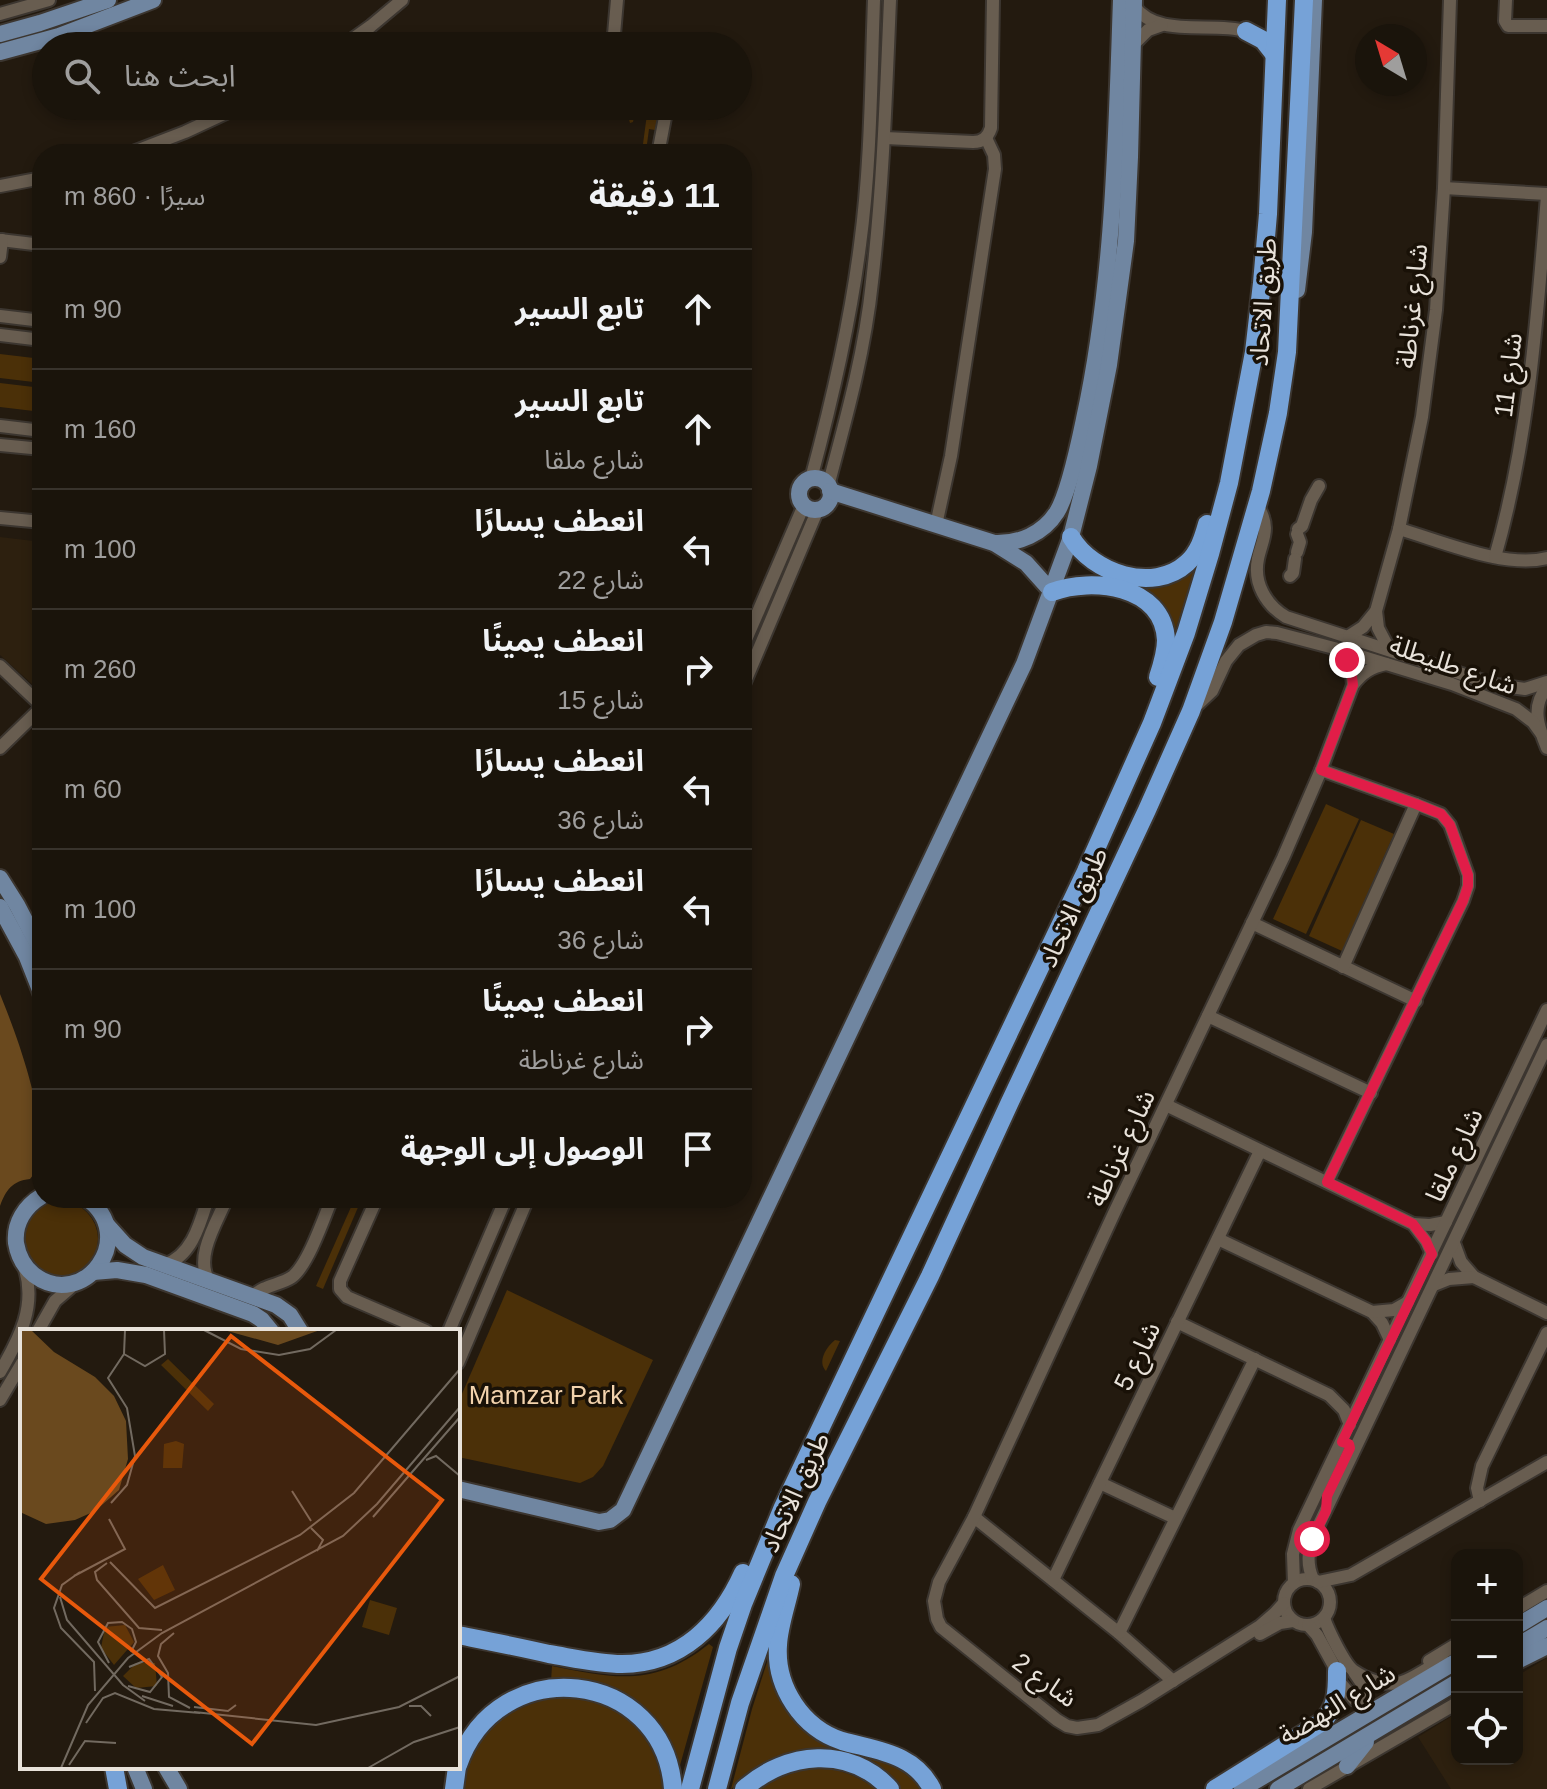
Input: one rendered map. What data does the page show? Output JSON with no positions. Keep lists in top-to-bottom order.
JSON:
{
  "streets": {
    "highway": ["طريق الاتحاد"],
    "main road": ["شارع النهضة"],
    "street": [
      "شارع غرناطة",
      "شارع 11",
      "شارع طليطلة",
      "شارع ملقا",
      "شارع 5",
      "شارع 2"
    ]
  },
  "crossings": [
    ["طريق الاتحاد", "شارع طليطلة"],
    ["شارع غرناطة", "شارع 2"],
    ["شارع ملقا", "شارع 2"]
  ],
  "parks": ["Mamzar Park"],
  "north": "top left",
  "page": {
    "search": "ابحث هنا",
    "heading": ["11 دقيقة", "سيرًا · 860 m"],
    "list": [
      ["تابع السير", "90 m"],
      ["تابع السير", "شارع ملقا", "160 m"],
      ["انعطف يسارًا", "شارع 22", "100 m"],
      ["انعطف يمينًا", "شارع 15", "260 m"],
      ["انعطف يسارًا", "شارع 36", "60 m"],
      ["انعطف يسارًا", "شارع 36", "100 m"],
      ["انعطف يمينًا", "شارع غرناطة", "90 m"],
      "الوصول إلى الوجهة"
    ],
    "map_buttons": ["+", "−"]
  }
}
